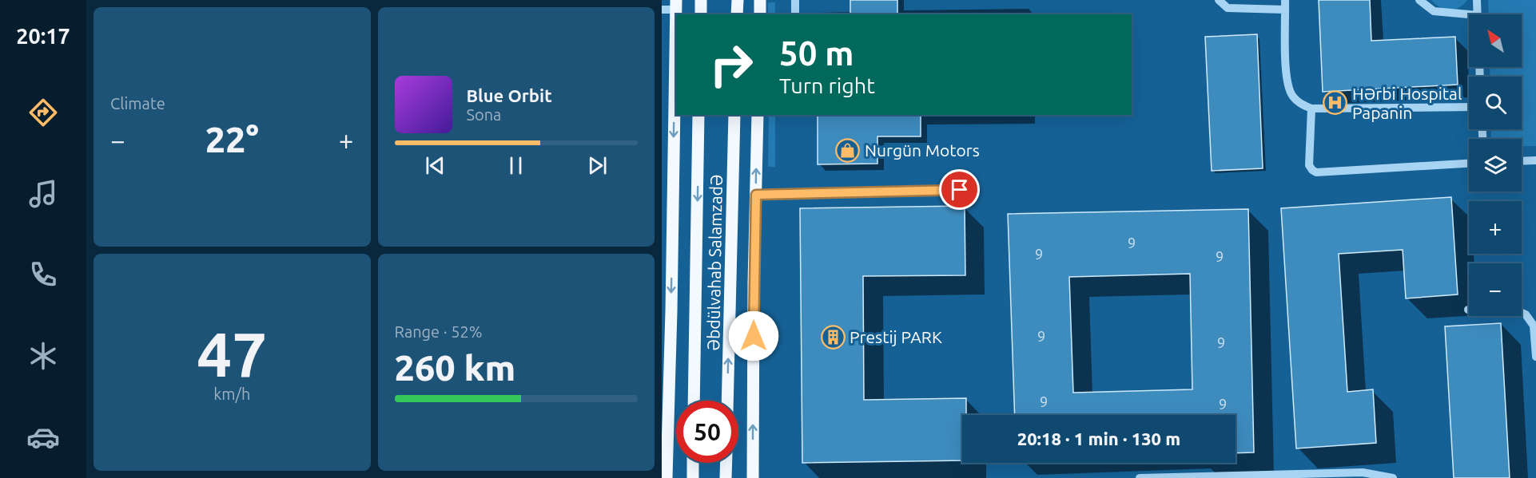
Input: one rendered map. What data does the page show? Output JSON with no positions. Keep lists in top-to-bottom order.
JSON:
{
  "streets": {
    "main road": ["Əbdülvahab Salamzadə"]
  },
  "places": {
    "hospital": ["Hərbi Hospital Papanin"],
    "shop": ["Nurgün Motors"],
    "building": ["Prestij PARK"]
  },
  "house_numbers": [
    "9",
    "9",
    "9",
    "9",
    "9",
    "9",
    "9"
  ],
  "north": "top left",
  "page": {
    "tabs": "20:17",
    "tile": [
      "Climate",
      ["47", "km/h"],
      ["Range · 52%", "260 km"]
    ],
    "map_buttons": ["+", "−"],
    "turn": ["50 m", "Turn right"],
    "song": ["Blue Orbit", "Sona"],
    "heat": ["−", "22°", "+"],
    "limit": "50",
    "trip": "20:18 · 1 min · 130 m"
  }
}
